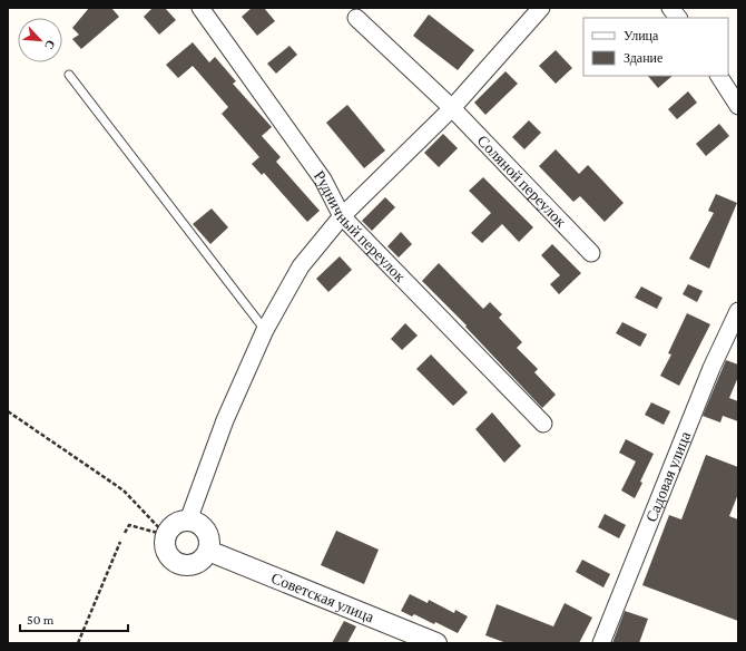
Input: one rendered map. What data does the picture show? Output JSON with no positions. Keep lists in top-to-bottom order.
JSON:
{
  "streets": {
    "street": [
      "Соляной переулок",
      "Рудничный переулок",
      "Садовая улица",
      "Советская улица"
    ]
  },
  "legend": ["Улица", "Здание"],
  "scale_bar": "50 m",
  "north": "bottom right"
}
